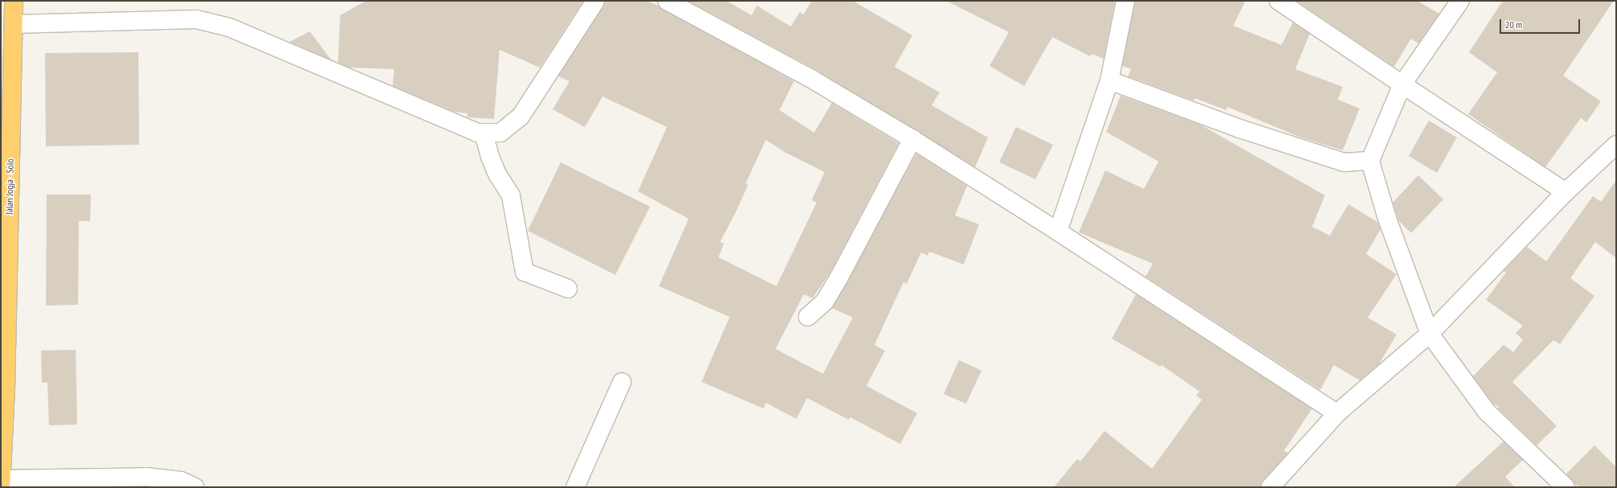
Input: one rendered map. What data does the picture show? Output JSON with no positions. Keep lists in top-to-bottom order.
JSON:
{
  "streets": {
    "highway": ["Jalan Jogja - Solo"]
  },
  "scale_bar": "20 m"
}
